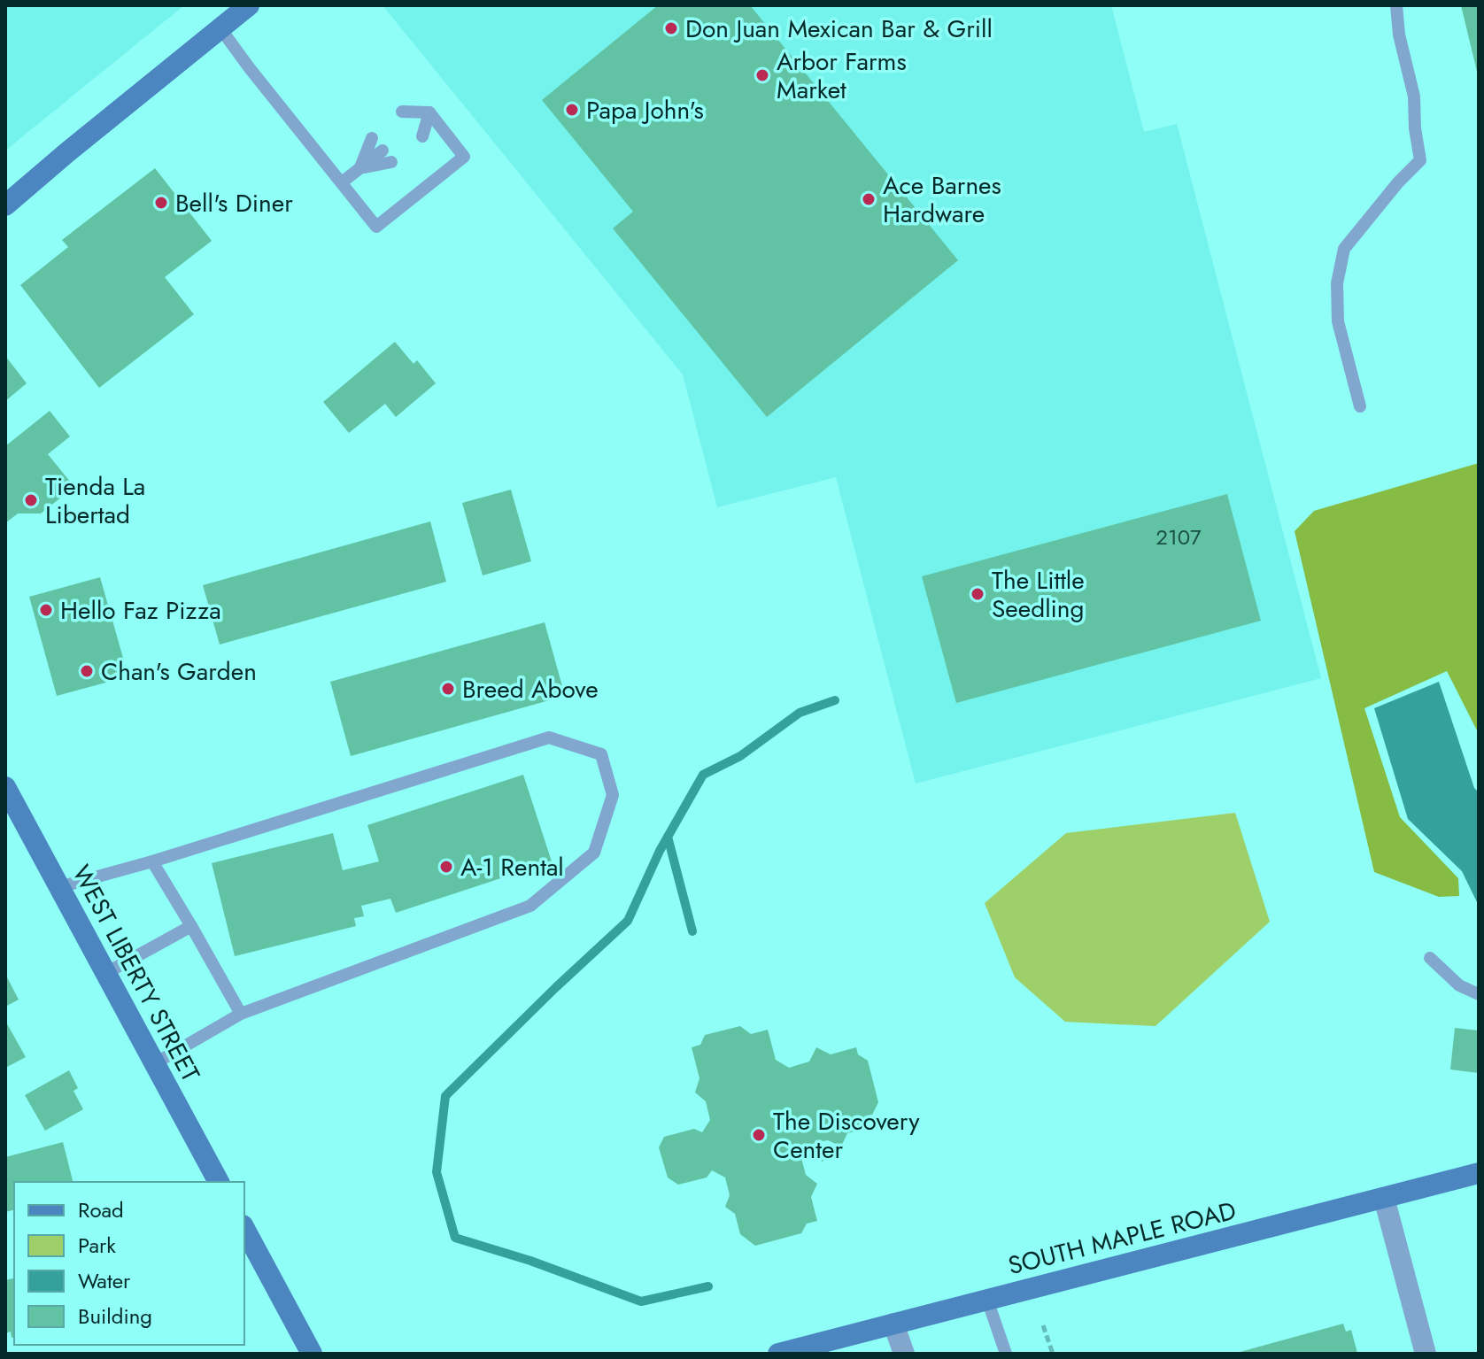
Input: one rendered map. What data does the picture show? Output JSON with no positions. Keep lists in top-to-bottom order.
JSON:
{
  "streets": {
    "main road": ["WEST LIBERTY STREET", "SOUTH MAPLE ROAD"]
  },
  "places": [
    "Don Juan Mexican Bar & Grill",
    "Arbor Farms Market",
    "Papa John's",
    "Ace Barnes Hardware",
    "Bell's Diner",
    "Tienda La Libertad",
    "The Little Seedling",
    "Hello Faz Pizza",
    "Chan's Garden",
    "Breed Above",
    "A-1 Rental",
    "The Discovery Center"
  ],
  "house_numbers": ["2107"],
  "legend": [
    "Road",
    "Park",
    "Water",
    "Building"
  ]
}
